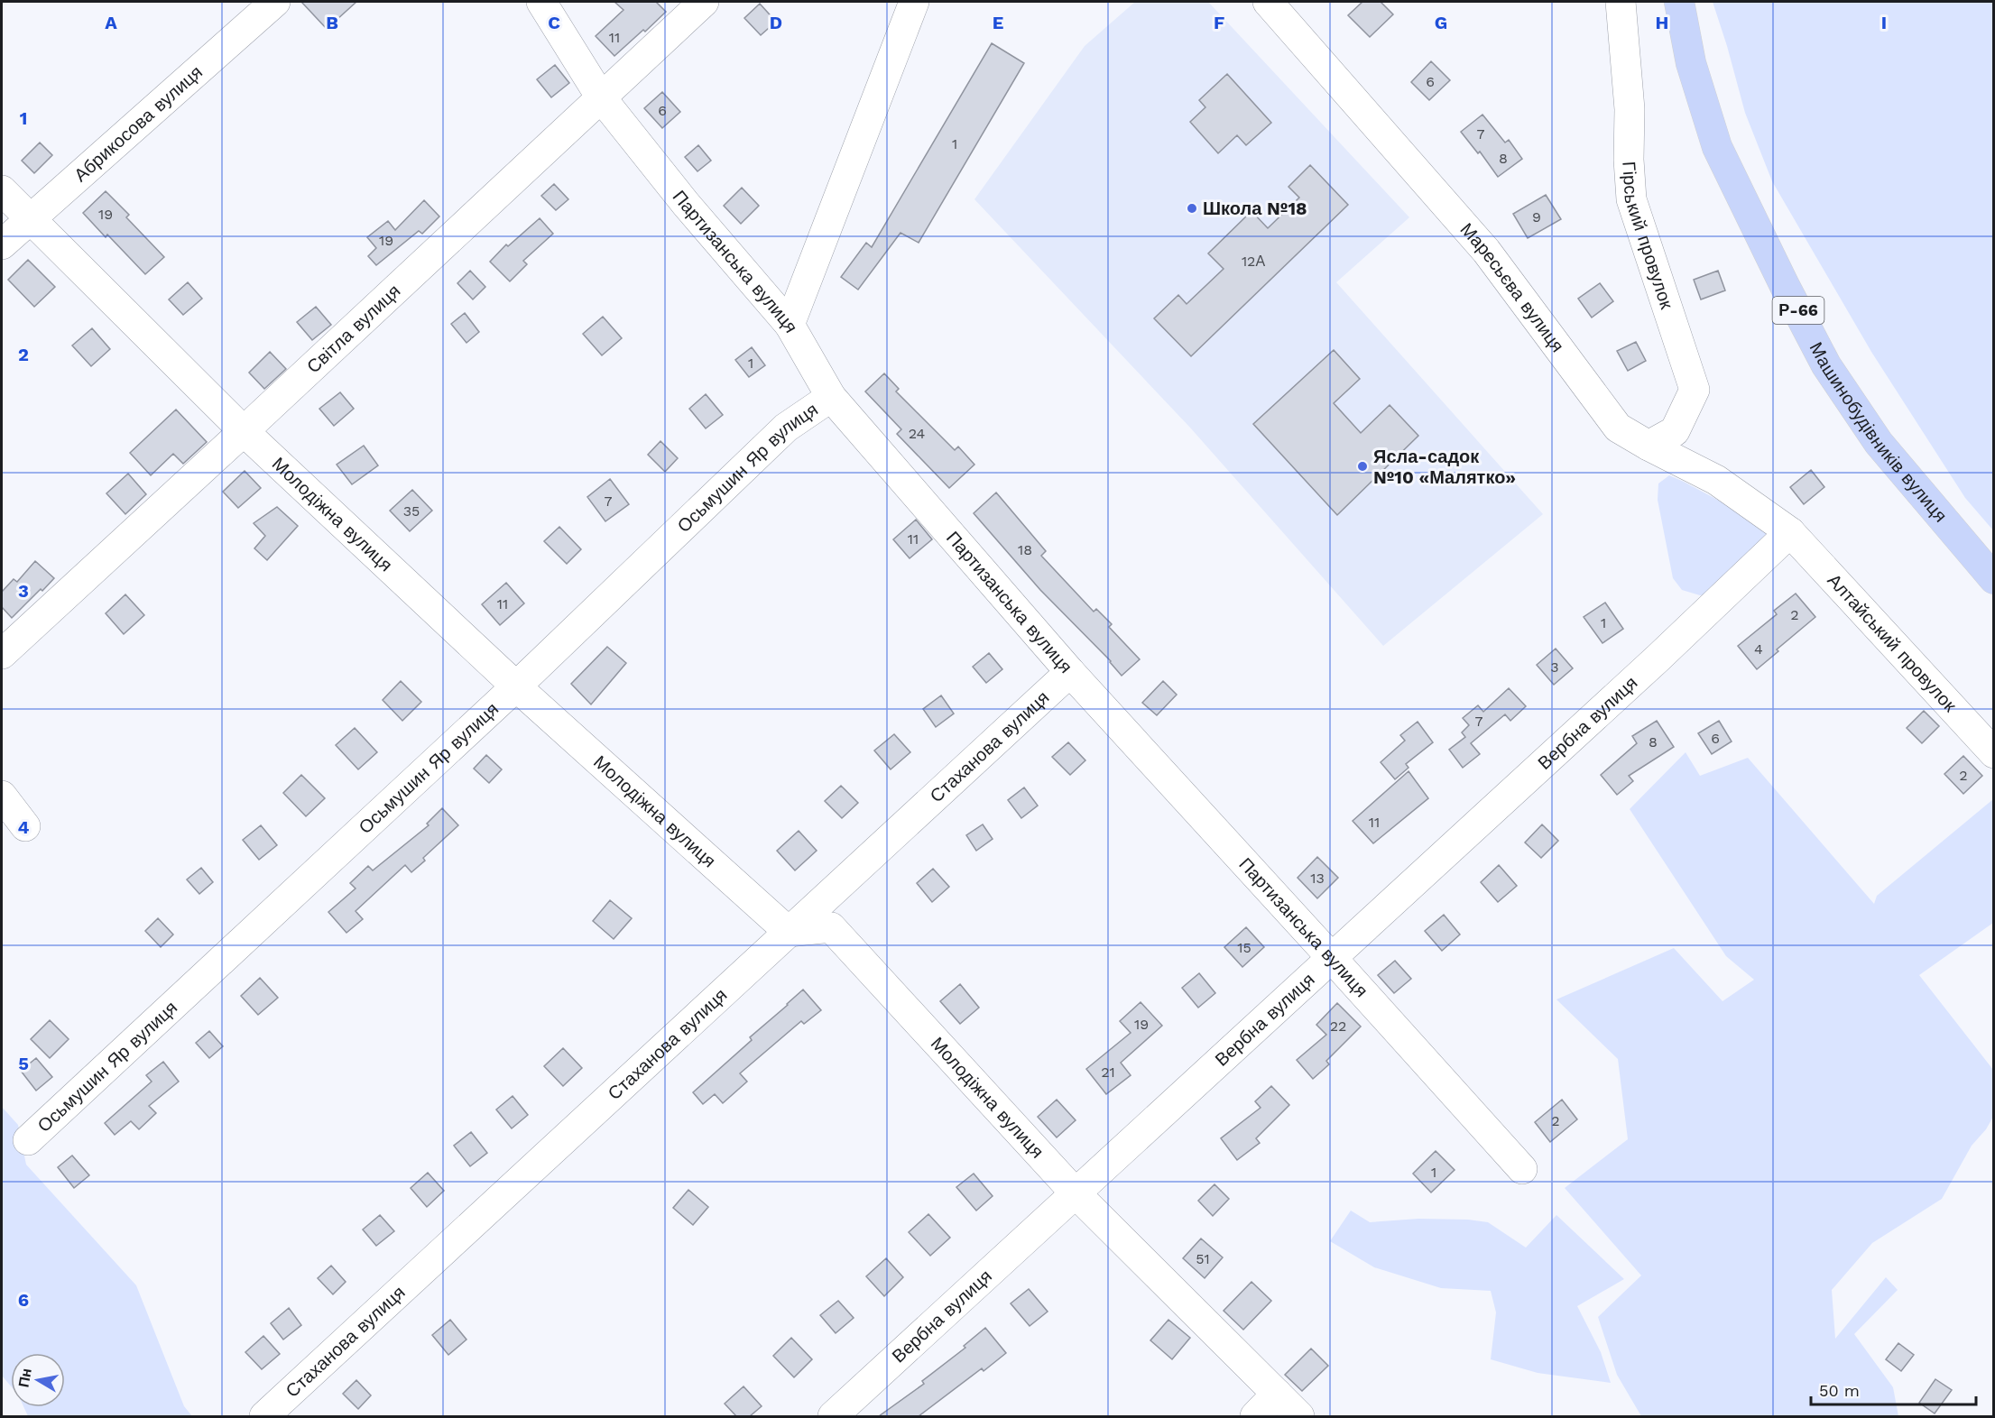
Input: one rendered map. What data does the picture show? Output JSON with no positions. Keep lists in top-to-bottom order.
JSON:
{
  "streets": {
    "main road": ["Р-66", "Машинобудівників вулиця"],
    "street": [
      "Абрикосова вулиця",
      "Гірський провулок",
      "Партизанська вулиця",
      "Маресьєва вулиця",
      "Світла вулиця",
      "Осьмушин Яр вулиця",
      "Молодіжна вулиця",
      "Алтайський провулок",
      "Вербна вулиця",
      "Стаханова вулиця"
    ]
  },
  "crossings": [
    ["Абрикосова вулиця", "Молодіжна вулиця"],
    ["Гірський провулок", "Маресьєва вулиця"],
    ["Партизанська вулиця", "Світла вулиця"],
    ["Партизанська вулиця", "Осьмушин Яр вулиця"],
    ["Партизанська вулиця", "Вербна вулиця"],
    ["Партизанська вулиця", "Стаханова вулиця"],
    ["Маресьєва вулиця", "Алтайський провулок"],
    ["Маресьєва вулиця", "Вербна вулиця"],
    ["Світла вулиця", "Молодіжна вулиця"],
    ["Осьмушин Яр вулиця", "Молодіжна вулиця"],
    ["Молодіжна вулиця", "Вербна вулиця"],
    ["Молодіжна вулиця", "Стаханова вулиця"],
    ["Алтайський провулок", "Вербна вулиця"]
  ],
  "places": ["Школа №18", "Ясла-садок №10 «Малятко»"],
  "house_numbers": [
    "11",
    "6",
    "6",
    "7",
    "1",
    "8",
    "19",
    "9",
    "19",
    "12А",
    "1",
    "24",
    "7",
    "35",
    "11",
    "18",
    "11",
    "2",
    "1",
    "4",
    "3",
    "7",
    "6",
    "8",
    "2",
    "11",
    "13",
    "15",
    "19",
    "22",
    "21",
    "2",
    "1",
    "51"
  ],
  "scale_bar": "50 m",
  "north": "left",
  "grid": {
    "columns": [
      "A",
      "B",
      "C",
      "D",
      "E",
      "F",
      "G",
      "H",
      "I"
    ],
    "rows": [
      "1",
      "2",
      "3",
      "4",
      "5",
      "6"
    ]
  }
}
